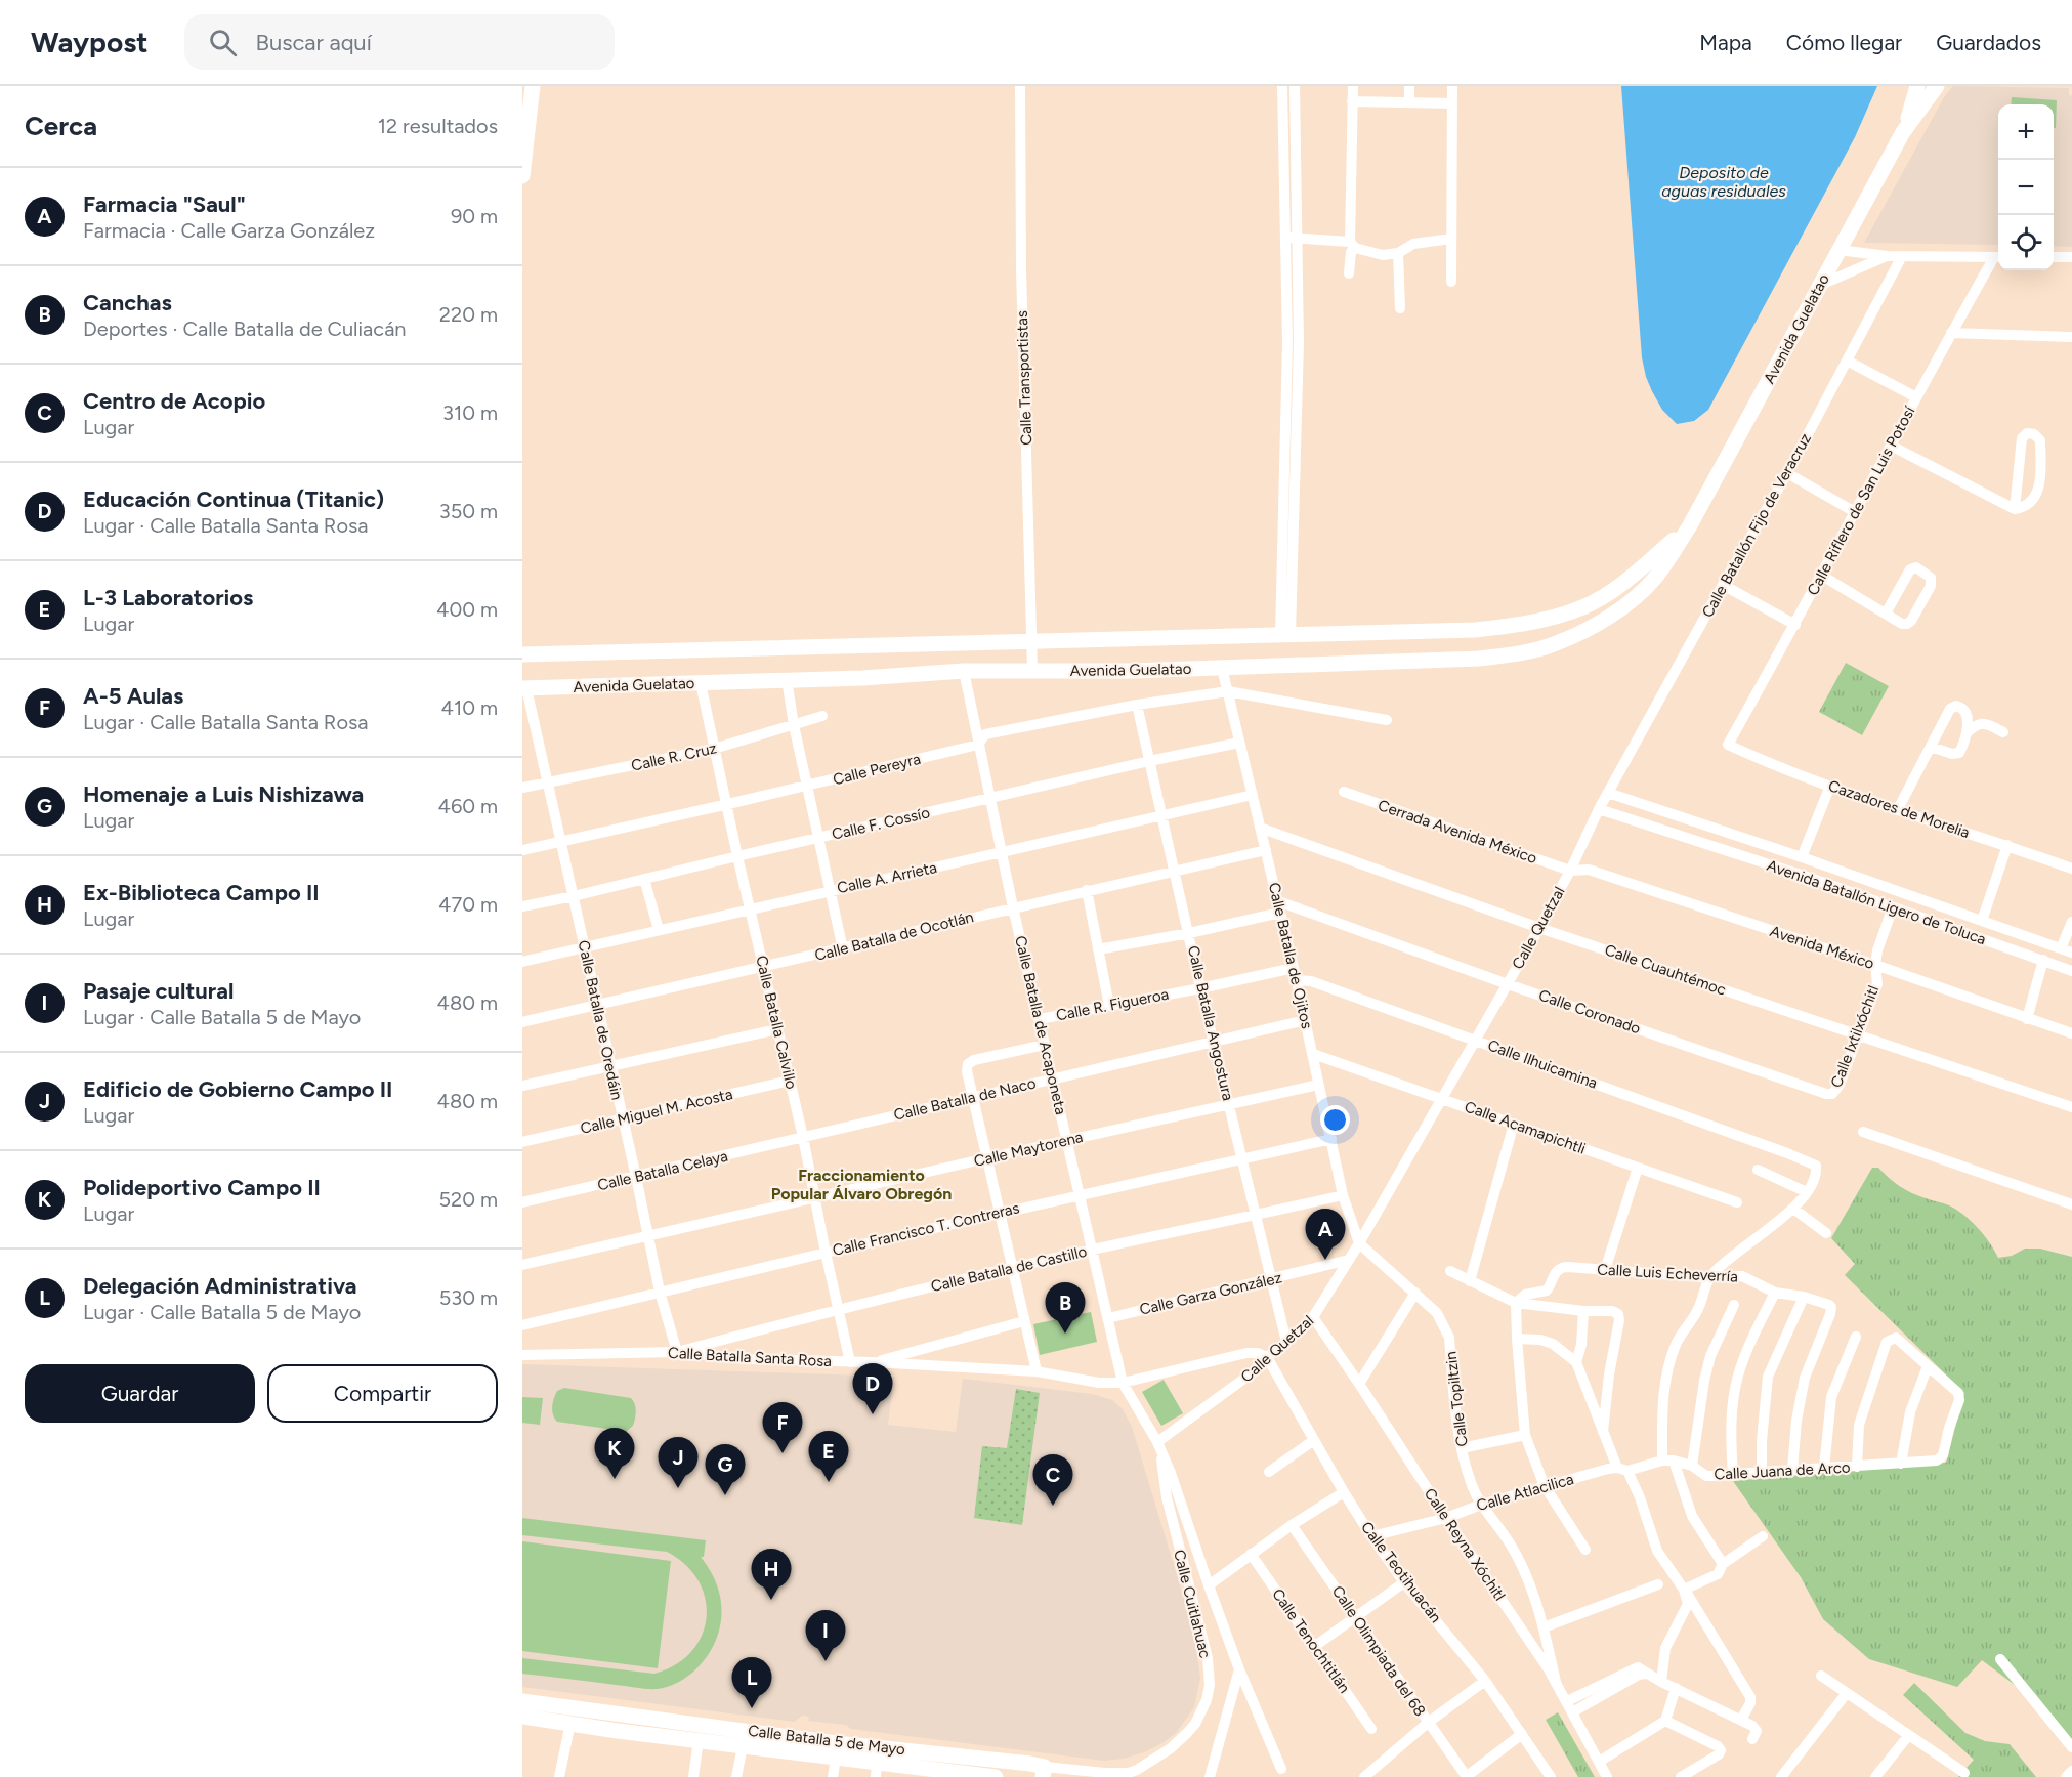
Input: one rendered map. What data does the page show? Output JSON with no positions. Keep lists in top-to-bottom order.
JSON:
{
  "streets": {
    "main road": ["Avenida Guelatao", "Calle Batalla 5 de Mayo"],
    "street": [
      "Calle Transportistas",
      "Calle Riflero de San Luis Potosí",
      "Calle Batallón Fijo de Veracruz",
      "Calle R. Cruz",
      "Calle Pereyra",
      "Cazadores de Morelia",
      "Calle F. Cossío",
      "Cerrada Avenida México",
      "Calle A. Arrieta",
      "Avenida Batallón Ligero de Toluca",
      "Calle Quetzal",
      "Calle Batalla de Ocotlán",
      "Avenida México",
      "Calle Batalla de Ojitos",
      "Calle Cuauhtémoc",
      "Calle R. Figueroa",
      "Calle Coronado",
      "Calle Batalla de Oredáin",
      "Calle Batalla Calvillo",
      "Calle Batalla Angostura",
      "Calle Batalla de Acaponeta",
      "Calle Ixtilxóchitl",
      "Calle Ilhuicamina",
      "Calle Batalla de Naco",
      "Calle Miguel M. Acosta",
      "Calle Acamapichtli",
      "Calle Maytorena",
      "Calle Batalla Celaya",
      "Calle Francisco T. Contreras",
      "Calle Batalla de Castillo",
      "Calle Luis Echeverría",
      "Calle Garza González",
      "Calle Batalla Santa Rosa",
      "Calle Topiltzin",
      "Calle Juana de Arco",
      "Calle Atlacilica",
      "Calle Reyna Xóchitl",
      "Calle Teotihuacán",
      "Calle Cuitlahuac",
      "Calle Tenochtitlán",
      "Calle Olimpiada del 68"
    ]
  },
  "crossings": [
    ["Avenida Guelatao", "Calle Transportistas"],
    ["Avenida Guelatao", "Calle Batalla de Ojitos"],
    ["Avenida Guelatao", "Calle Batalla de Oredáin"],
    ["Avenida Guelatao", "Calle Batalla Calvillo"],
    ["Avenida Guelatao", "Calle Batalla de Acaponeta"],
    ["Calle Riflero de San Luis Potosí", "Cazadores de Morelia"],
    ["Calle Batallón Fijo de Veracruz", "Avenida Batallón Ligero de Toluca"],
    ["Calle Batallón Fijo de Veracruz", "Calle Quetzal"],
    ["Calle R. Cruz", "Calle Batalla de Oredáin"],
    ["Calle R. Cruz", "Calle Batalla Calvillo"],
    ["Calle Pereyra", "Calle Batalla de Ojitos"],
    ["Calle Pereyra", "Calle Batalla de Oredáin"],
    ["Calle Pereyra", "Calle Batalla Calvillo"],
    ["Calle Pereyra", "Calle Batalla Angostura"],
    ["Calle Pereyra", "Calle Batalla de Acaponeta"],
    ["Calle F. Cossío", "Calle Batalla de Ojitos"],
    ["Calle F. Cossío", "Calle Batalla de Oredáin"],
    ["Calle F. Cossío", "Calle Batalla Calvillo"],
    ["Calle F. Cossío", "Calle Batalla Angostura"],
    ["Calle F. Cossío", "Calle Batalla de Acaponeta"],
    ["Cerrada Avenida México", "Calle Quetzal"],
    ["Cerrada Avenida México", "Avenida México"],
    ["Calle A. Arrieta", "Calle Batalla de Ojitos"],
    ["Calle A. Arrieta", "Calle Batalla de Oredáin"],
    ["Calle A. Arrieta", "Calle Batalla Calvillo"],
    ["Calle A. Arrieta", "Calle Batalla Angostura"],
    ["Calle A. Arrieta", "Calle Batalla de Acaponeta"],
    ["Avenida Batallón Ligero de Toluca", "Calle Quetzal"],
    ["Avenida Batallón Ligero de Toluca", "Calle Ixtilxóchitl"],
    ["Calle Quetzal", "Avenida México"],
    ["Calle Quetzal", "Calle Batalla de Ojitos"],
    ["Calle Quetzal", "Calle Cuauhtémoc"],
    ["Calle Quetzal", "Calle Coronado"],
    ["Calle Quetzal", "Calle Batalla Angostura"],
    ["Calle Quetzal", "Calle Batalla de Acaponeta"],
    ["Calle Quetzal", "Calle Ilhuicamina"],
    ["Calle Quetzal", "Calle Acamapichtli"],
    ["Calle Quetzal", "Calle Garza González"],
    ["Calle Quetzal", "Calle Batalla Santa Rosa"],
    ["Calle Quetzal", "Calle Topiltzin"],
    ["Calle Quetzal", "Calle Reyna Xóchitl"],
    ["Calle Quetzal", "Calle Teotihuacán"],
    ["Calle Quetzal", "Calle Cuitlahuac"],
    ["Calle Batalla de Ocotlán", "Calle Batalla de Ojitos"],
    ["Calle Batalla de Ocotlán", "Calle Batalla de Oredáin"],
    ["Calle Batalla de Ocotlán", "Calle Batalla Calvillo"],
    ["Calle Batalla de Ocotlán", "Calle Batalla Angostura"],
    ["Calle Batalla de Ocotlán", "Calle Batalla de Acaponeta"],
    ["Avenida México", "Calle Ixtilxóchitl"],
    ["Calle Batalla de Ojitos", "Calle Cuauhtémoc"],
    ["Calle Batalla de Ojitos", "Calle R. Figueroa"],
    ["Calle Batalla de Ojitos", "Calle Coronado"],
    ["Calle Batalla de Ojitos", "Calle Ilhuicamina"],
    ["Calle Batalla de Ojitos", "Calle Batalla de Naco"],
    ["Calle Batalla de Ojitos", "Calle Acamapichtli"],
    ["Calle Batalla de Ojitos", "Calle Maytorena"],
    ["Calle Batalla de Ojitos", "Calle Francisco T. Contreras"],
    ["Calle Batalla de Ojitos", "Calle Batalla de Castillo"],
    ["Calle Batalla de Ojitos", "Calle Topiltzin"],
    ["Calle Cuauhtémoc", "Calle Ixtilxóchitl"],
    ["Calle R. Figueroa", "Calle Batalla Angostura"],
    ["Calle R. Figueroa", "Calle Batalla de Acaponeta"],
    ["Calle Coronado", "Calle Ixtilxóchitl"],
    ["Calle Batalla de Oredáin", "Calle Miguel M. Acosta"],
    ["Calle Batalla de Oredáin", "Calle Maytorena"],
    ["Calle Batalla de Oredáin", "Calle Batalla Celaya"],
    ["Calle Batalla de Oredáin", "Calle Francisco T. Contreras"],
    ["Calle Batalla de Oredáin", "Calle Batalla de Castillo"],
    ["Calle Batalla de Oredáin", "Calle Batalla Santa Rosa"],
    ["Calle Batalla Calvillo", "Calle Batalla de Naco"],
    ["Calle Batalla Calvillo", "Calle Miguel M. Acosta"],
    ["Calle Batalla Calvillo", "Calle Maytorena"],
    ["Calle Batalla Calvillo", "Calle Batalla Celaya"],
    ["Calle Batalla Calvillo", "Calle Francisco T. Contreras"],
    ["Calle Batalla Calvillo", "Calle Batalla de Castillo"],
    ["Calle Batalla Calvillo", "Calle Batalla Santa Rosa"],
    ["Calle Batalla Angostura", "Calle Batalla de Naco"],
    ["Calle Batalla Angostura", "Calle Maytorena"],
    ["Calle Batalla Angostura", "Calle Francisco T. Contreras"],
    ["Calle Batalla Angostura", "Calle Batalla de Castillo"],
    ["Calle Batalla Angostura", "Calle Garza González"],
    ["Calle Batalla de Acaponeta", "Calle Batalla de Naco"],
    ["Calle Batalla de Acaponeta", "Calle Maytorena"],
    ["Calle Batalla de Acaponeta", "Calle Francisco T. Contreras"],
    ["Calle Batalla de Acaponeta", "Calle Batalla de Castillo"],
    ["Calle Batalla de Acaponeta", "Calle Garza González"],
    ["Calle Batalla de Acaponeta", "Calle Batalla Santa Rosa"],
    ["Calle Batalla de Acaponeta", "Calle Cuitlahuac"],
    ["Calle Batalla de Naco", "Calle Batalla Celaya"],
    ["Calle Batalla de Castillo", "Calle Batalla Santa Rosa"],
    ["Calle Luis Echeverría", "Calle Juana de Arco"],
    ["Calle Batalla Santa Rosa", "Calle Teotihuacán"],
    ["Calle Topiltzin", "Calle Atlacilica"],
    ["Calle Topiltzin", "Calle Reyna Xóchitl"],
    ["Calle Atlacilica", "Calle Reyna Xóchitl"],
    ["Calle Atlacilica", "Calle Teotihuacán"],
    ["Calle Cuitlahuac", "Calle Batalla 5 de Mayo"]
  ],
  "districts": ["Fraccionamiento Popular Álvaro Obregón"],
  "water": ["Deposito de aguas residuales"],
  "page": {
    "header": "Waypost",
    "search": "Buscar aquí",
    "nav": ["Mapa", "Cómo llegar", "Guardados"],
    "heading": ["Cerca", "12 resultados"],
    "map_buttons": ["+", "−"],
    "list": [
      {
        "mark": "A",
        "name": "Farmacia \"Saul\"",
        "note": "Farmacia · Calle Garza González",
        "value": "90 m"
      },
      {
        "mark": "B",
        "name": "Canchas",
        "note": "Deportes · Calle Batalla de Culiacán",
        "value": "220 m"
      },
      {
        "mark": "C",
        "name": "Centro de Acopio",
        "note": "Lugar",
        "value": "310 m"
      },
      {
        "mark": "D",
        "name": "Educación Continua (Titanic)",
        "note": "Lugar · Calle Batalla Santa Rosa",
        "value": "350 m"
      },
      {
        "mark": "E",
        "name": "L-3 Laboratorios",
        "note": "Lugar",
        "value": "400 m"
      },
      {
        "mark": "F",
        "name": "A-5 Aulas",
        "note": "Lugar · Calle Batalla Santa Rosa",
        "value": "410 m"
      },
      {
        "mark": "G",
        "name": "Homenaje a Luis Nishizawa",
        "note": "Lugar",
        "value": "460 m"
      },
      {
        "mark": "H",
        "name": "Ex-Biblioteca Campo II",
        "note": "Lugar",
        "value": "470 m"
      },
      {
        "mark": "I",
        "name": "Pasaje cultural",
        "note": "Lugar · Calle Batalla 5 de Mayo",
        "value": "480 m"
      },
      {
        "mark": "J",
        "name": "Edificio de Gobierno Campo II",
        "note": "Lugar",
        "value": "480 m"
      },
      {
        "mark": "K",
        "name": "Polideportivo Campo II",
        "note": "Lugar",
        "value": "520 m"
      },
      {
        "mark": "L",
        "name": "Delegación Administrativa",
        "note": "Lugar · Calle Batalla 5 de Mayo",
        "value": "530 m"
      }
    ],
    "pins": [
      "A",
      "B",
      "D",
      "F",
      "K",
      "E",
      "J",
      "G",
      "C",
      "H",
      "I",
      "L"
    ],
    "buttons": ["Guardar", "Compartir"]
  }
}
